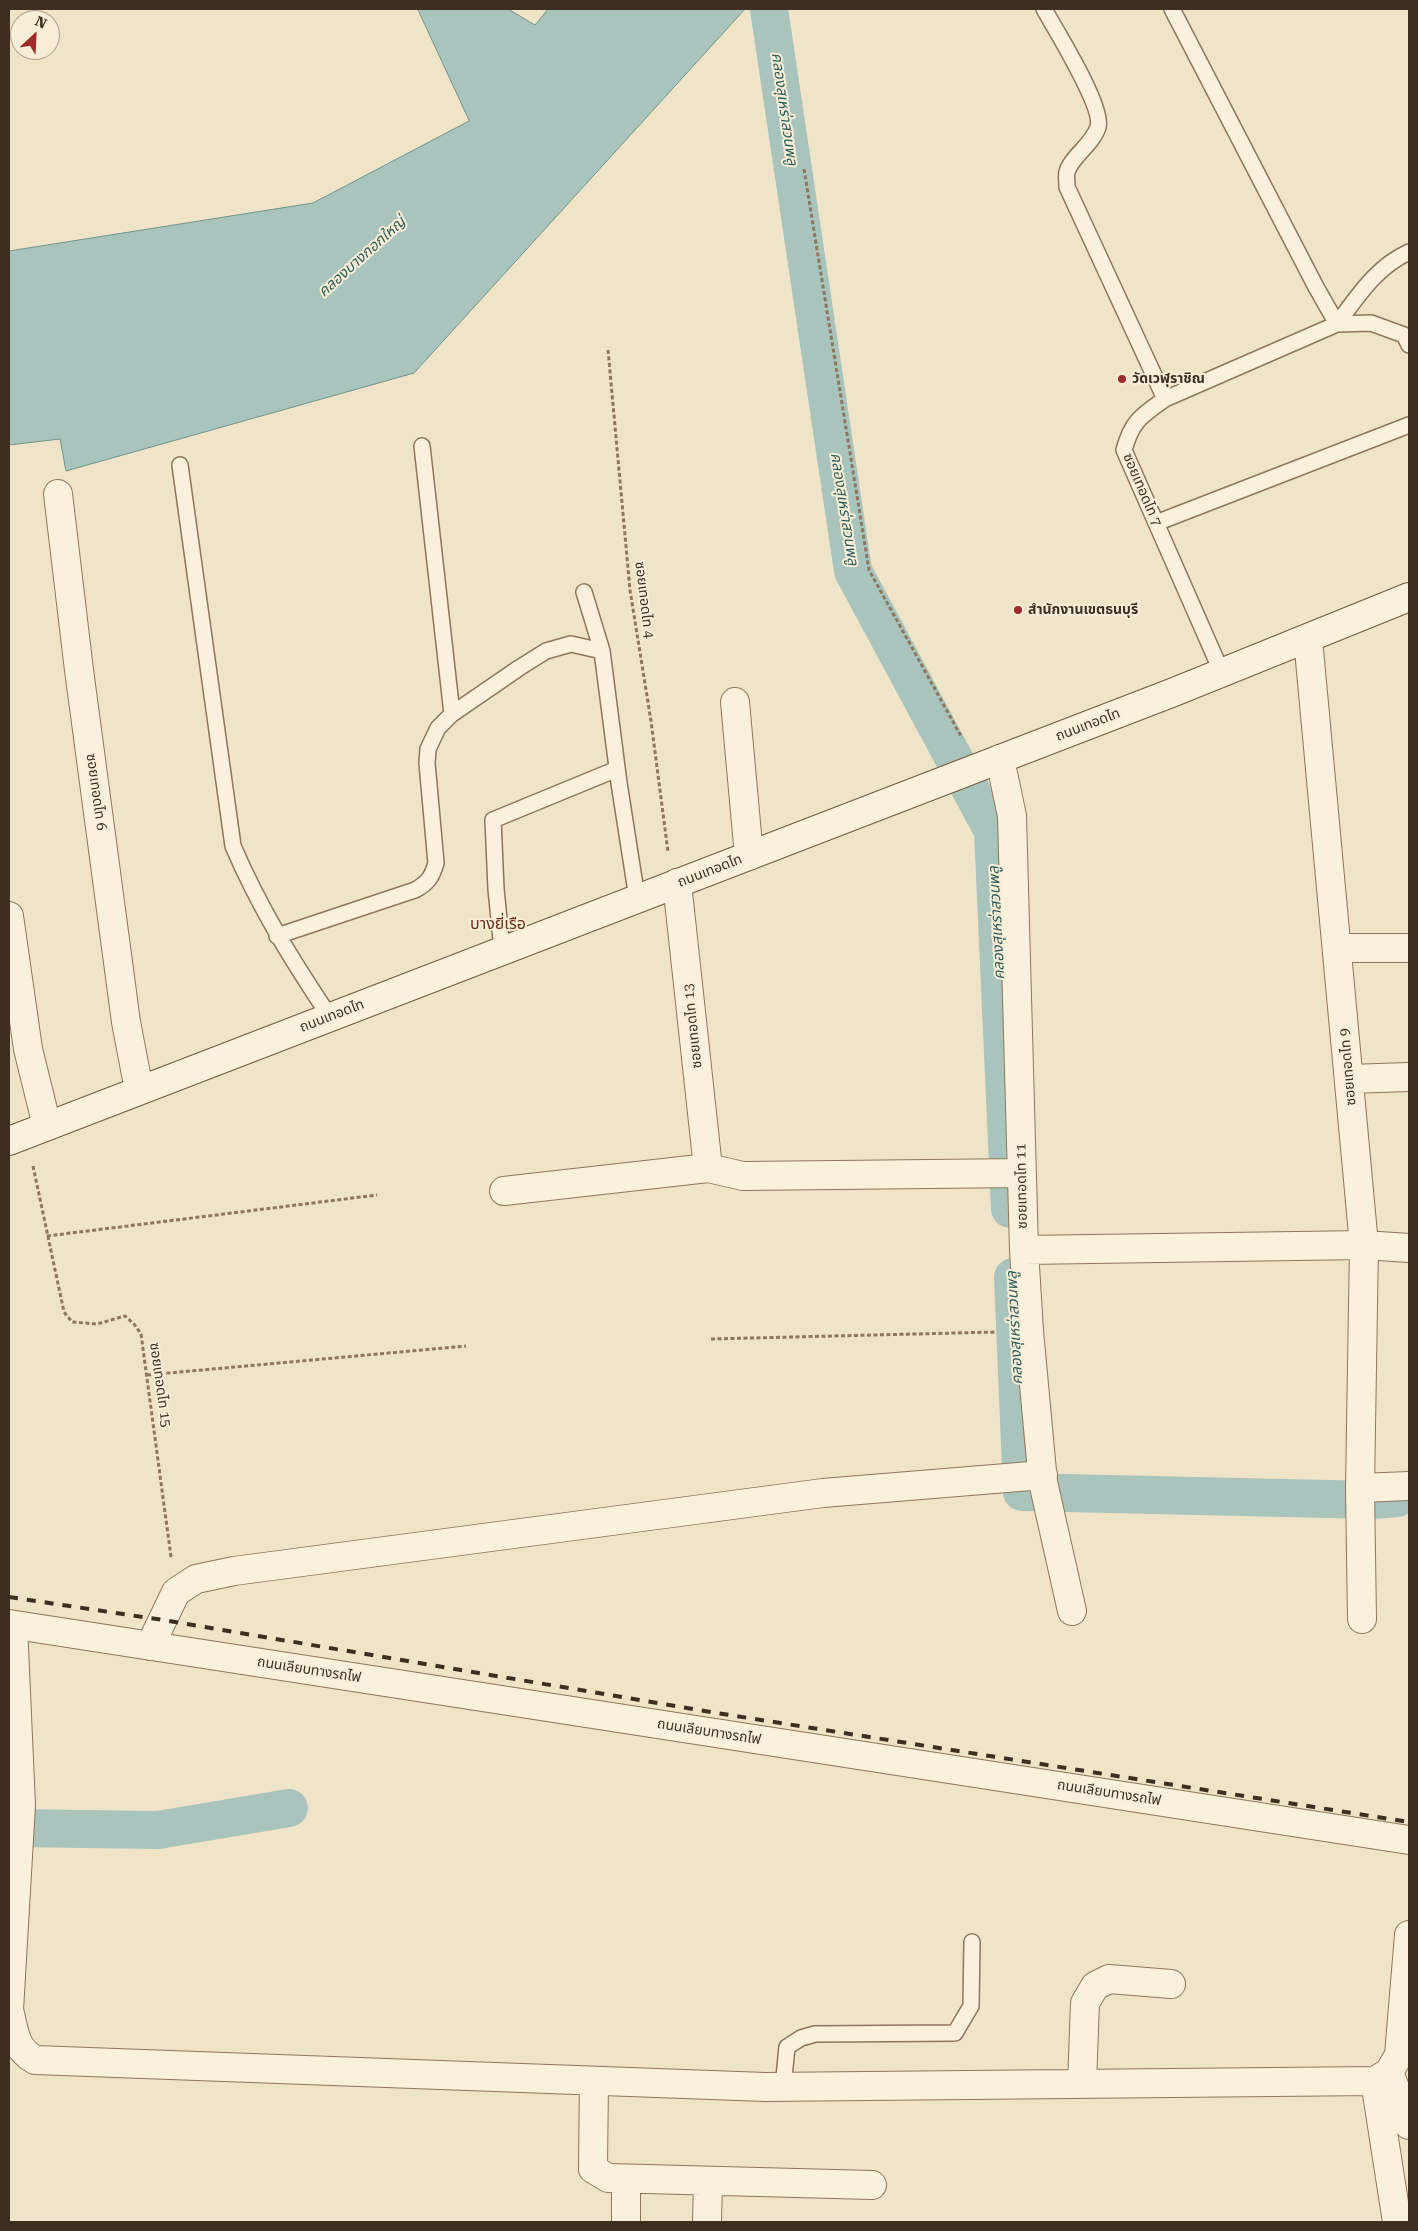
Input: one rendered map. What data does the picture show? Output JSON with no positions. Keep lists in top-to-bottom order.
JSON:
{
  "streets": {
    "street": [
      "ถนนเทอดไท",
      "ซอยเทอดไท 6",
      "ซอยเทอดไท 13",
      "ซอยเทอดไท 9",
      "ซอยเทอดไท 11",
      "ถนนเลียบทางรถไฟ"
    ],
    "lane": ["ซอยเทอดไท 7"],
    "path": ["ซอยเทอดไท 4", "ซอยเทอดไท 15"]
  },
  "crossings": [
    ["ซอยเทอดไท 7", "ถนนเทอดไท"],
    ["ถนนเทอดไท", "ซอยเทอดไท 6"],
    ["ถนนเทอดไท", "ซอยเทอดไท 13"],
    ["ถนนเทอดไท", "ซอยเทอดไท 9"],
    ["ถนนเทอดไท", "ซอยเทอดไท 11"],
    ["ถนนเทอดไท", "ซอยเทอดไท 15"]
  ],
  "districts": ["บางยี่เรือ"],
  "water": ["คลองสุเหร่าสวนพลู", "คลองบางกอกใหญ่"],
  "places": ["วัดเวฬุราชิณ", "สำนักงานเขตธนบุรี"],
  "north": "top right"
}
